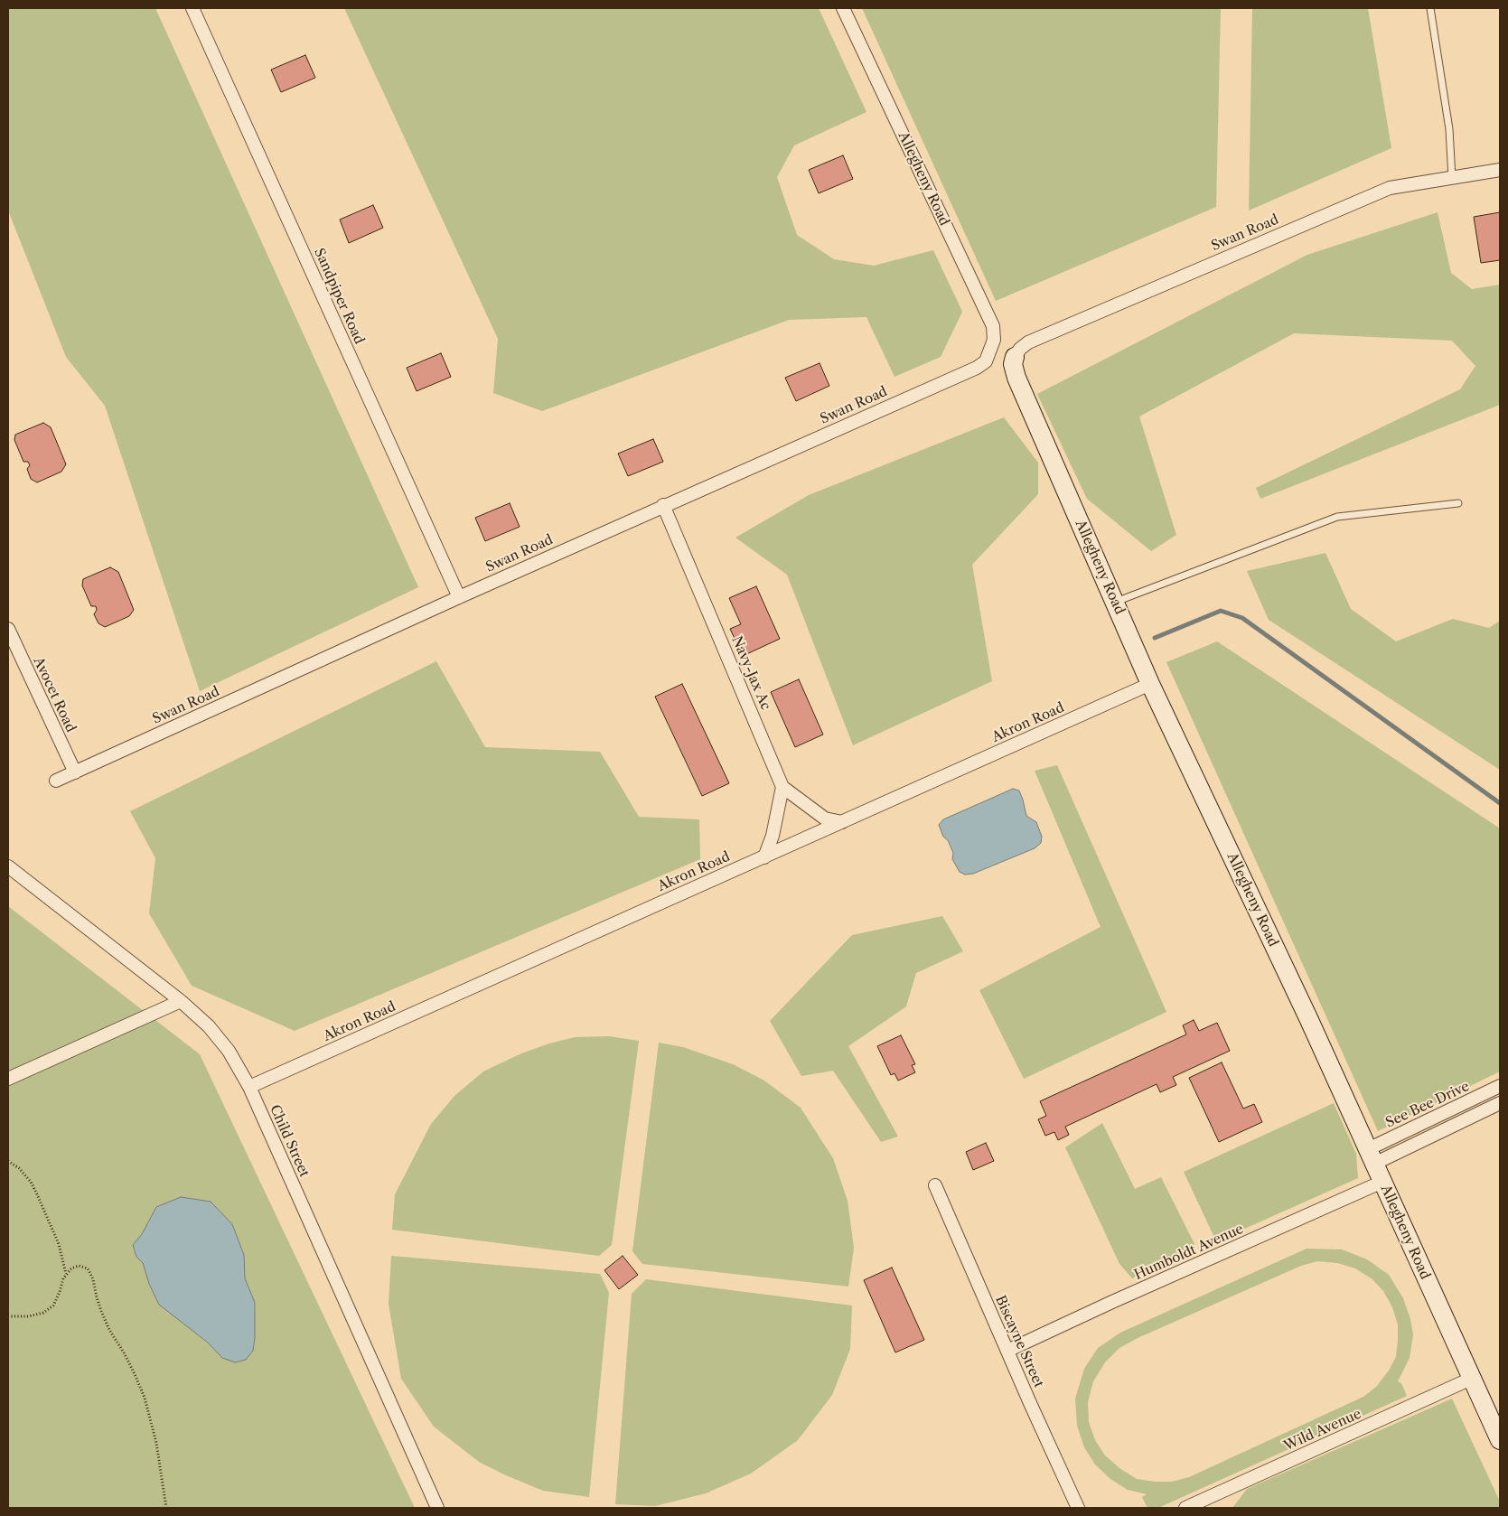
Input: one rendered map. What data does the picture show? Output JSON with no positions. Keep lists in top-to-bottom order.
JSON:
{
  "streets": {
    "street": [
      "Allegheny Road",
      "Swan Road",
      "Sandpiper Road",
      "Navy-Jax Ac",
      "Avocet Road",
      "Akron Road",
      "See Bee Drive",
      "Child Street",
      "Humboldt Avenue",
      "Biscayne Street",
      "Wild Avenue"
    ]
  },
  "crossings": [
    ["Allegheny Road", "Swan Road"],
    ["Allegheny Road", "Akron Road"],
    ["Allegheny Road", "See Bee Drive"],
    ["Allegheny Road", "Humboldt Avenue"],
    ["Allegheny Road", "Wild Avenue"],
    ["Swan Road", "Sandpiper Road"],
    ["Swan Road", "Navy-Jax Ac"],
    ["Swan Road", "Avocet Road"],
    ["Akron Road", "Child Street"],
    ["Humboldt Avenue", "Biscayne Street"]
  ]
}
